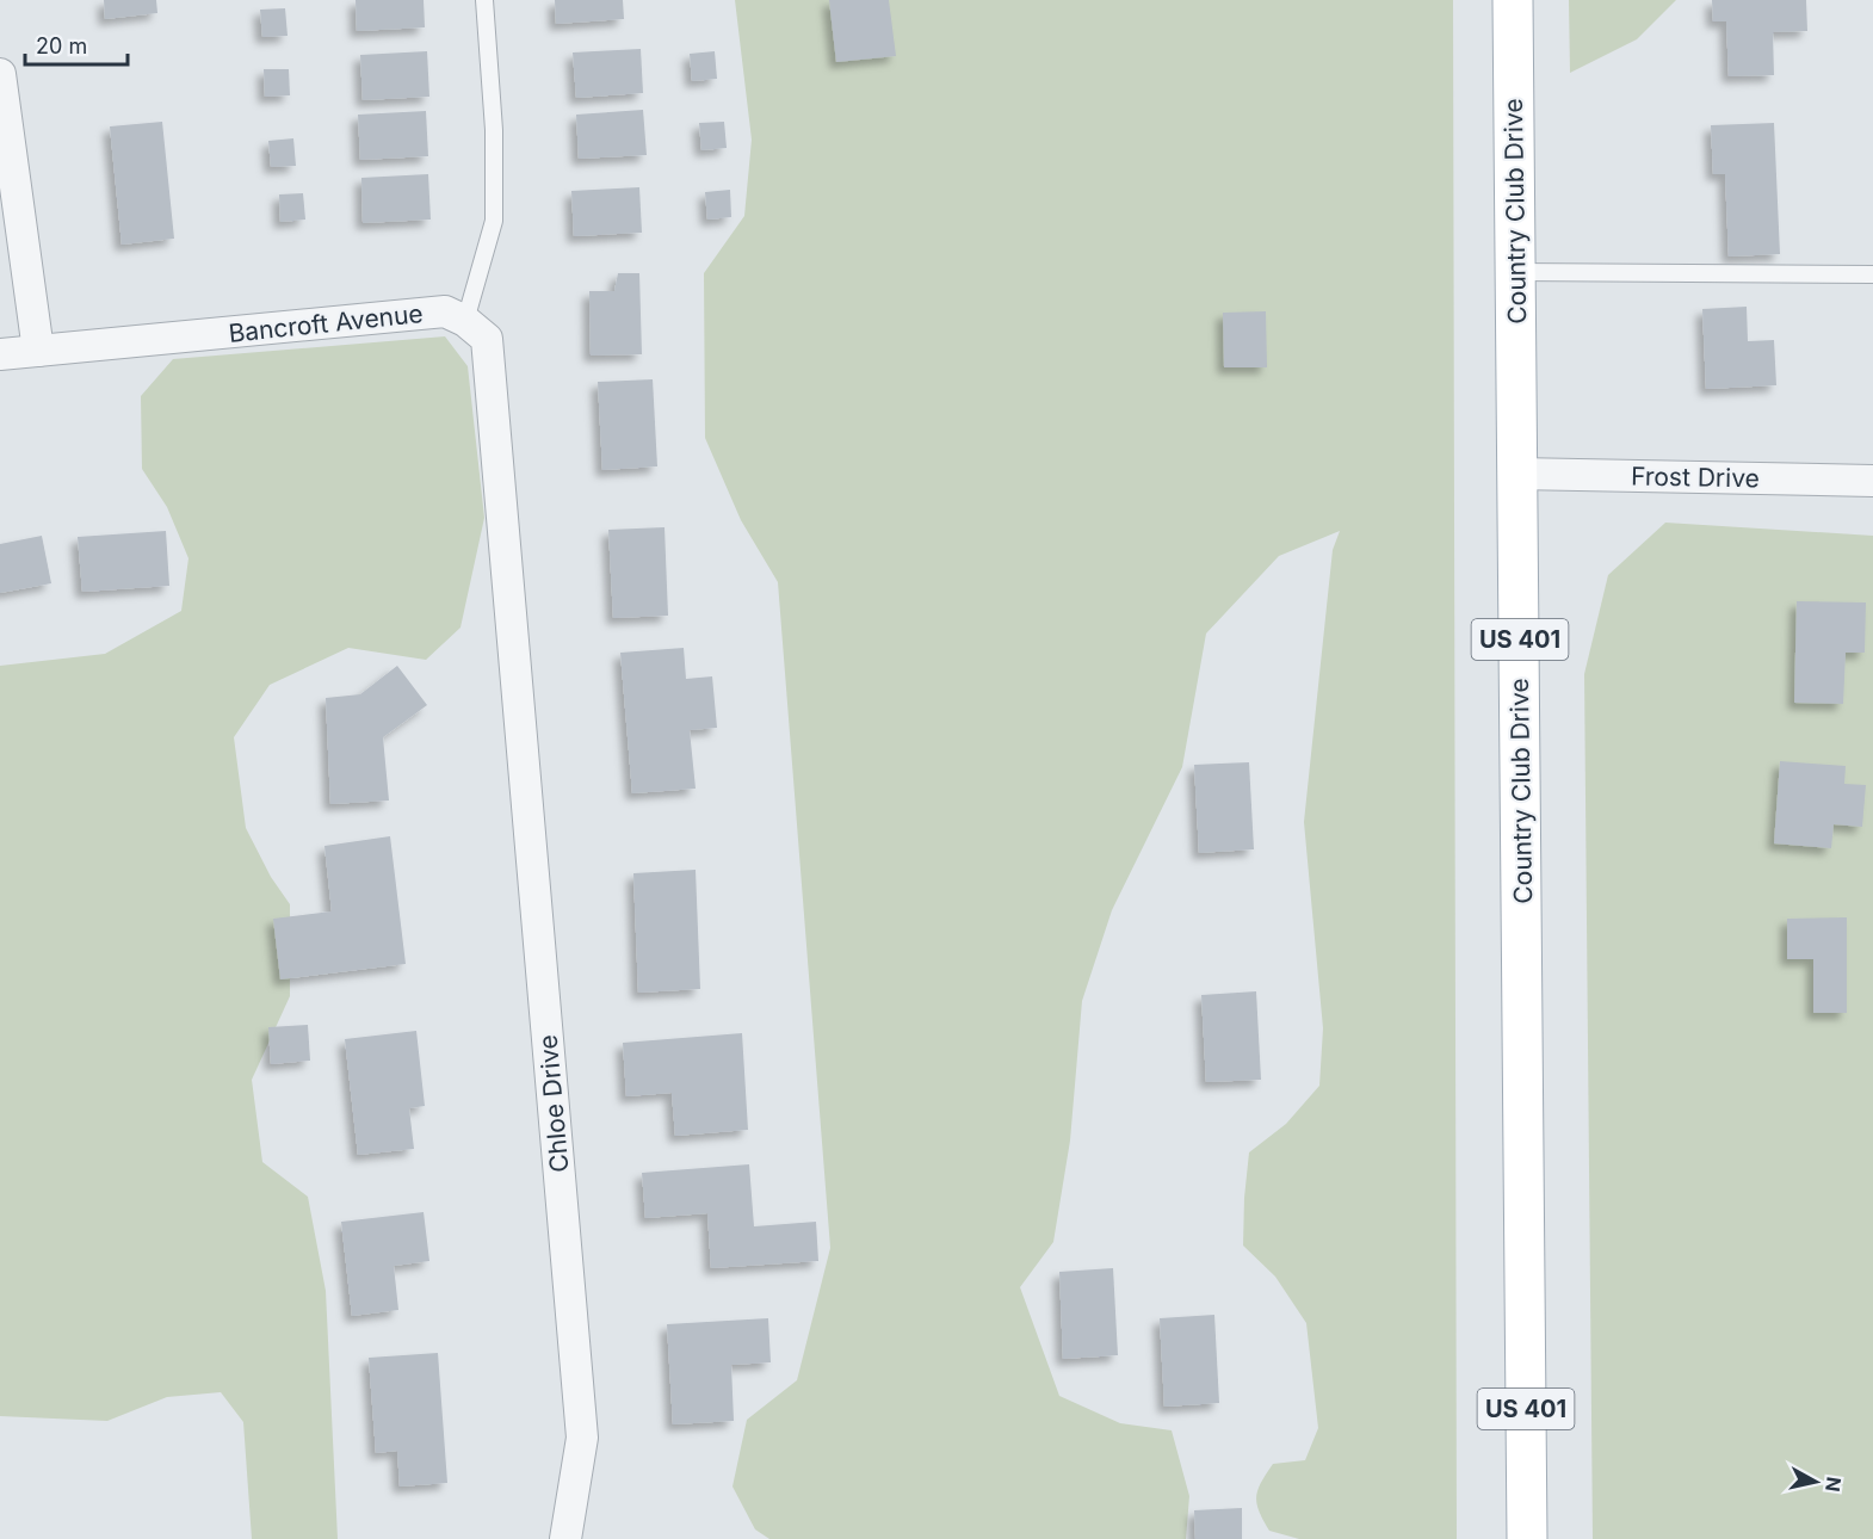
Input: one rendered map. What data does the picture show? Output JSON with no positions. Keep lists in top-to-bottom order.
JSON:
{
  "streets": {
    "main road": ["Country Club Drive", "US 401"],
    "street": ["Bancroft Avenue", "Frost Drive", "Chloe Drive"]
  },
  "crossings": [
    ["Country Club Drive", "Frost Drive"],
    ["Bancroft Avenue", "Chloe Drive"]
  ],
  "scale_bar": "20 m",
  "north": "right"
}
